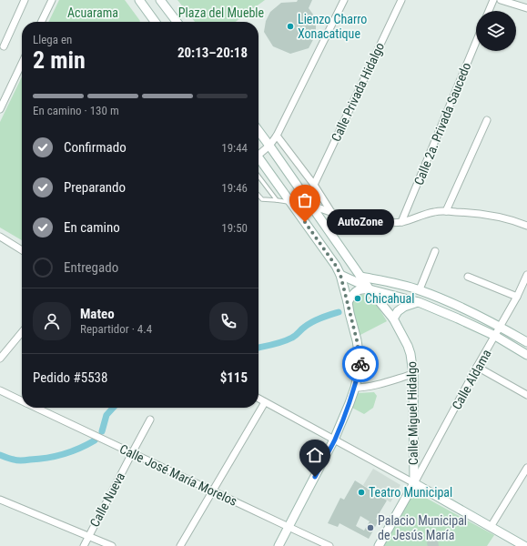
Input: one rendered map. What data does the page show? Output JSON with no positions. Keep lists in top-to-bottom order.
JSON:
{
  "streets": {
    "main road": ["Calle Miguel Hidalgo"],
    "street": [
      "Calle Privada Hidalgo",
      "Calle 2a. Privada Saucedo",
      "Calle Aldama",
      "Calle José María Morelos",
      "Calle Nueva"
    ]
  },
  "crossings": [
    ["Calle Aldama", "Calle Miguel Hidalgo"],
    ["Calle José María Morelos", "Calle Nueva"]
  ],
  "parks": ["Acuarama", "Plaza del Mueble"],
  "places": [
    "Lienzo Charro Xonacatique",
    "AutoZone",
    "Chicahual",
    "Teatro Municipal",
    "Palacio Municipal de Jesús María"
  ],
  "page": {
    "heading": ["2 min", "Llega en", "20:13–20:18"],
    "panel": [
      "Mateo",
      "Repartidor · 4.4",
      "Pedido #5538",
      "$115"
    ],
    "bar": "En camino · 130 m",
    "list": [
      ["Confirmado", "19:44"],
      ["Preparando", "19:46"],
      ["En camino", "19:50"],
      "Entregado"
    ],
    "bubble": "AutoZone"
  }
}
